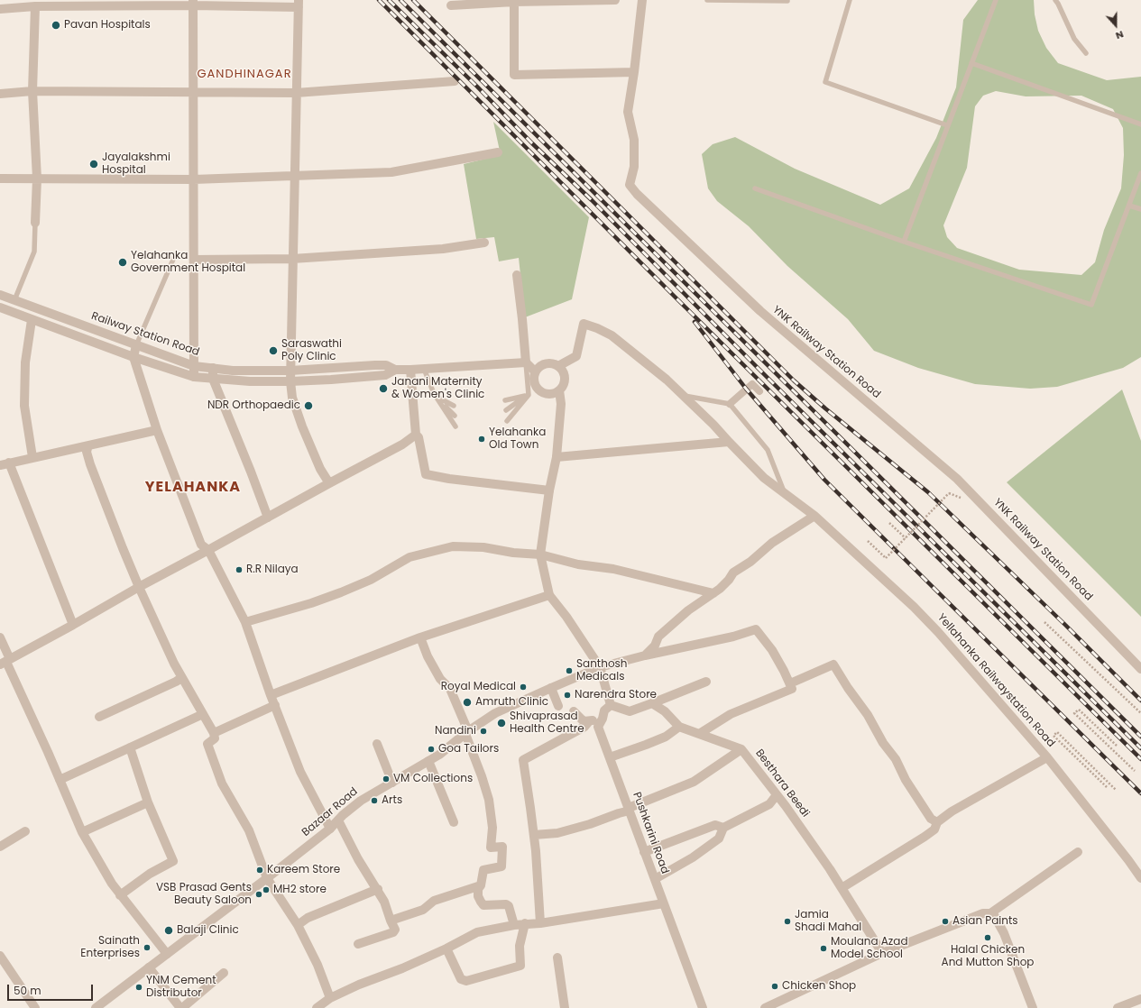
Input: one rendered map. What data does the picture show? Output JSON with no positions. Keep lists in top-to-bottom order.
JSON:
{
  "streets": {
    "street": [
      "Railway Station Road",
      "YNK Railway Station Road",
      "Yellahanka Railwaystation Road",
      "Besthara Beedi",
      "Bazaar Road",
      "Pushkarini Road"
    ]
  },
  "districts": ["GANDHINAGAR", "YELAHANKA"],
  "places": [
    "Pavan Hospitals",
    "Jayalakshmi Hospital",
    "Yelahanka Government Hospital",
    "Saraswathi Poly Clinic",
    "Janani Maternity & Women's Clinic",
    "NDR Orthopaedic",
    "Yelahanka Old Town",
    "R.R Nilaya",
    "Santhosh Medicals",
    "Royal Medical",
    "Narendra Store",
    "Amruth Clinic",
    "Shivaprasad Health Centre",
    "Nandini",
    "Goa Tailors",
    "VM Collections",
    "Arts",
    "Kareem Store",
    "MH2 store",
    "VSB Prasad Gents Beauty Saloon",
    "Jamia Shadi Mahal",
    "Asian Paints",
    "Balaji Clinic",
    "Halal Chicken And Mutton Shop",
    "Sainath Enterprises",
    "Moulana Azad Model School",
    "Chicken Shop",
    "YNM Cement Distributor"
  ],
  "scale_bar": "50 m",
  "north": "bottom"
}
